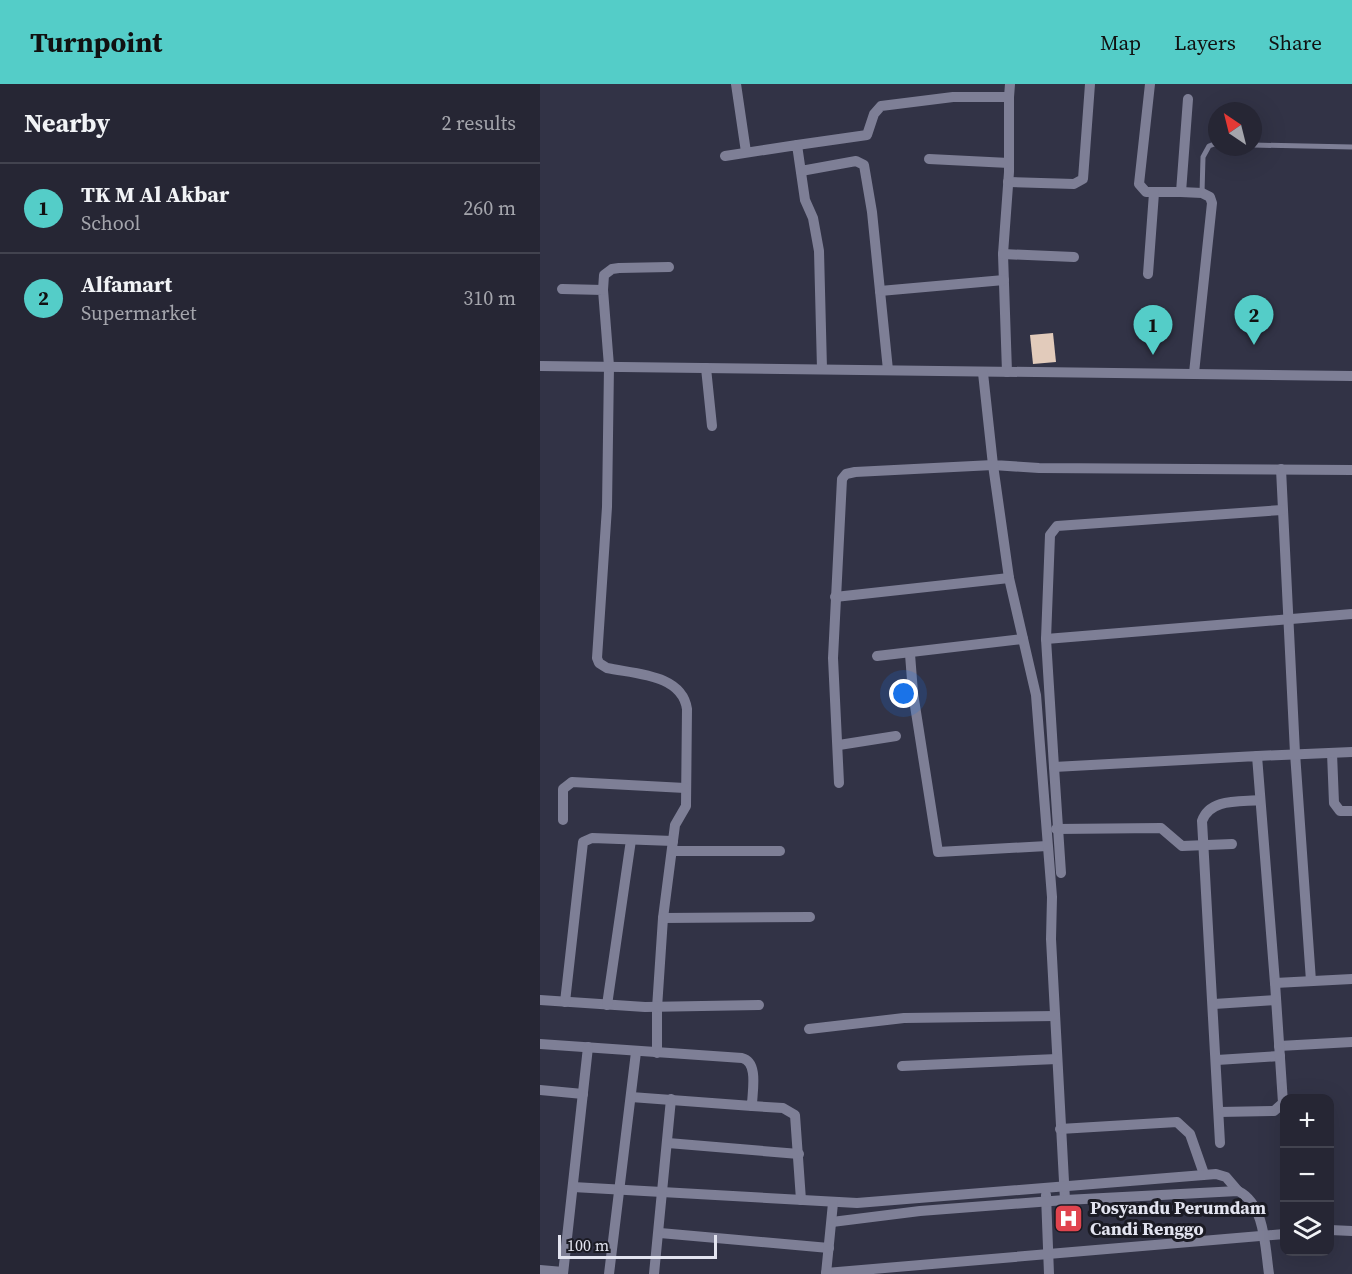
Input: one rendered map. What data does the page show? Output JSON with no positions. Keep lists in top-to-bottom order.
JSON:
{
  "places": {
    "hospital": ["Posyandu Perumdam Candi Renggo"]
  },
  "scale_bar": "100 m",
  "north": "top left",
  "page": {
    "header": "Turnpoint",
    "nav": ["Map", "Layers", "Share"],
    "heading": ["Nearby", "2 results"],
    "list": [
      {
        "mark": "1",
        "name": "TK M Al Akbar",
        "note": "School",
        "value": "260 m"
      },
      {
        "mark": "2",
        "name": "Alfamart",
        "note": "Supermarket",
        "value": "310 m"
      }
    ],
    "pins": ["2", "1"],
    "map_buttons": ["+", "−"],
    "scale": "100 m"
  }
}
